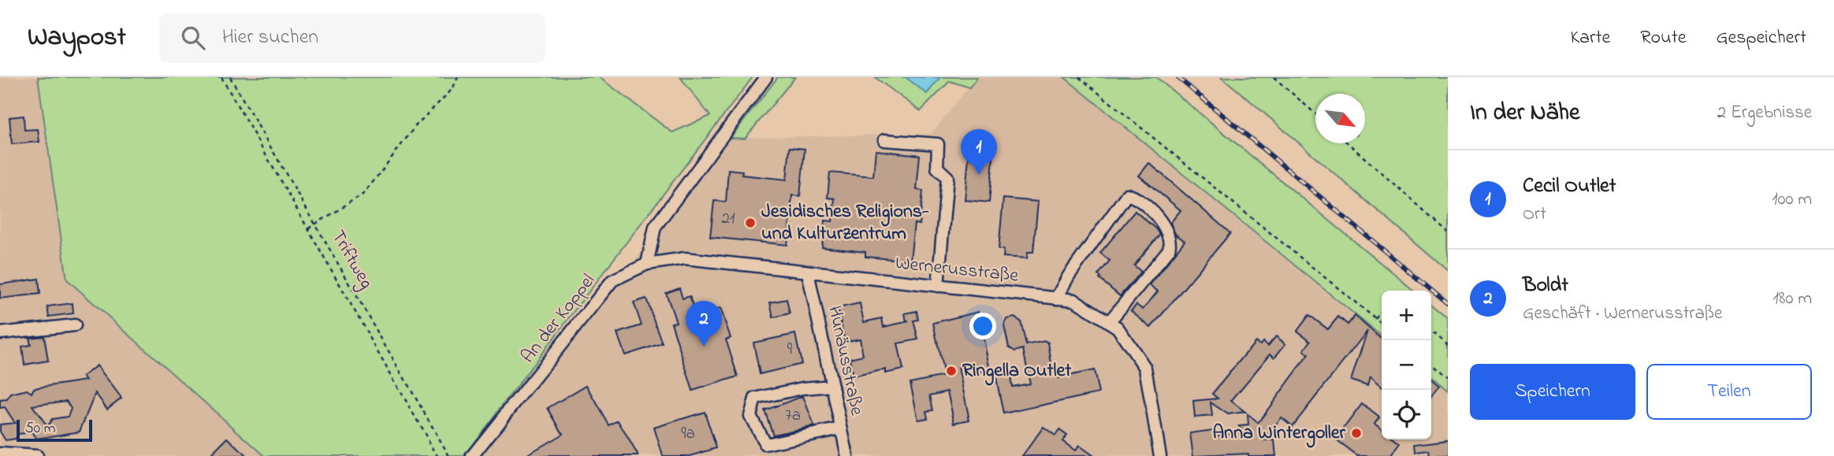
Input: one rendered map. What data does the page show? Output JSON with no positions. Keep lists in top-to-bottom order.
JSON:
{
  "streets": {
    "street": ["Wernerusstraße", "An der Koppel", "Hunäusstraße"],
    "path": ["Triftweg"]
  },
  "crossings": [
    ["Wernerusstraße", "An der Koppel"],
    ["Wernerusstraße", "Hunäusstraße"]
  ],
  "places": ["Jesidisches Religions- und Kulturzentrum", "Ringella Outlet", "Anna Wintergoller"],
  "house_numbers": [
    "21",
    "9",
    "7a",
    "9a"
  ],
  "scale_bar": "50 m",
  "north": "bottom right",
  "page": {
    "header": "Waypost",
    "search": "Hier suchen",
    "nav": ["Karte", "Route", "Gespeichert"],
    "heading": ["In der Nähe", "2 Ergebnisse"],
    "pins": ["1", "2"],
    "list": [
      {
        "mark": "1",
        "name": "Cecil Outlet",
        "note": "Ort",
        "value": "100 m"
      },
      {
        "mark": "2",
        "name": "Boldt",
        "note": "Geschäft · Wernerusstraße",
        "value": "180 m"
      }
    ],
    "map_buttons": ["+", "−"],
    "buttons": ["Speichern", "Teilen"],
    "scale": "50 m"
  }
}
